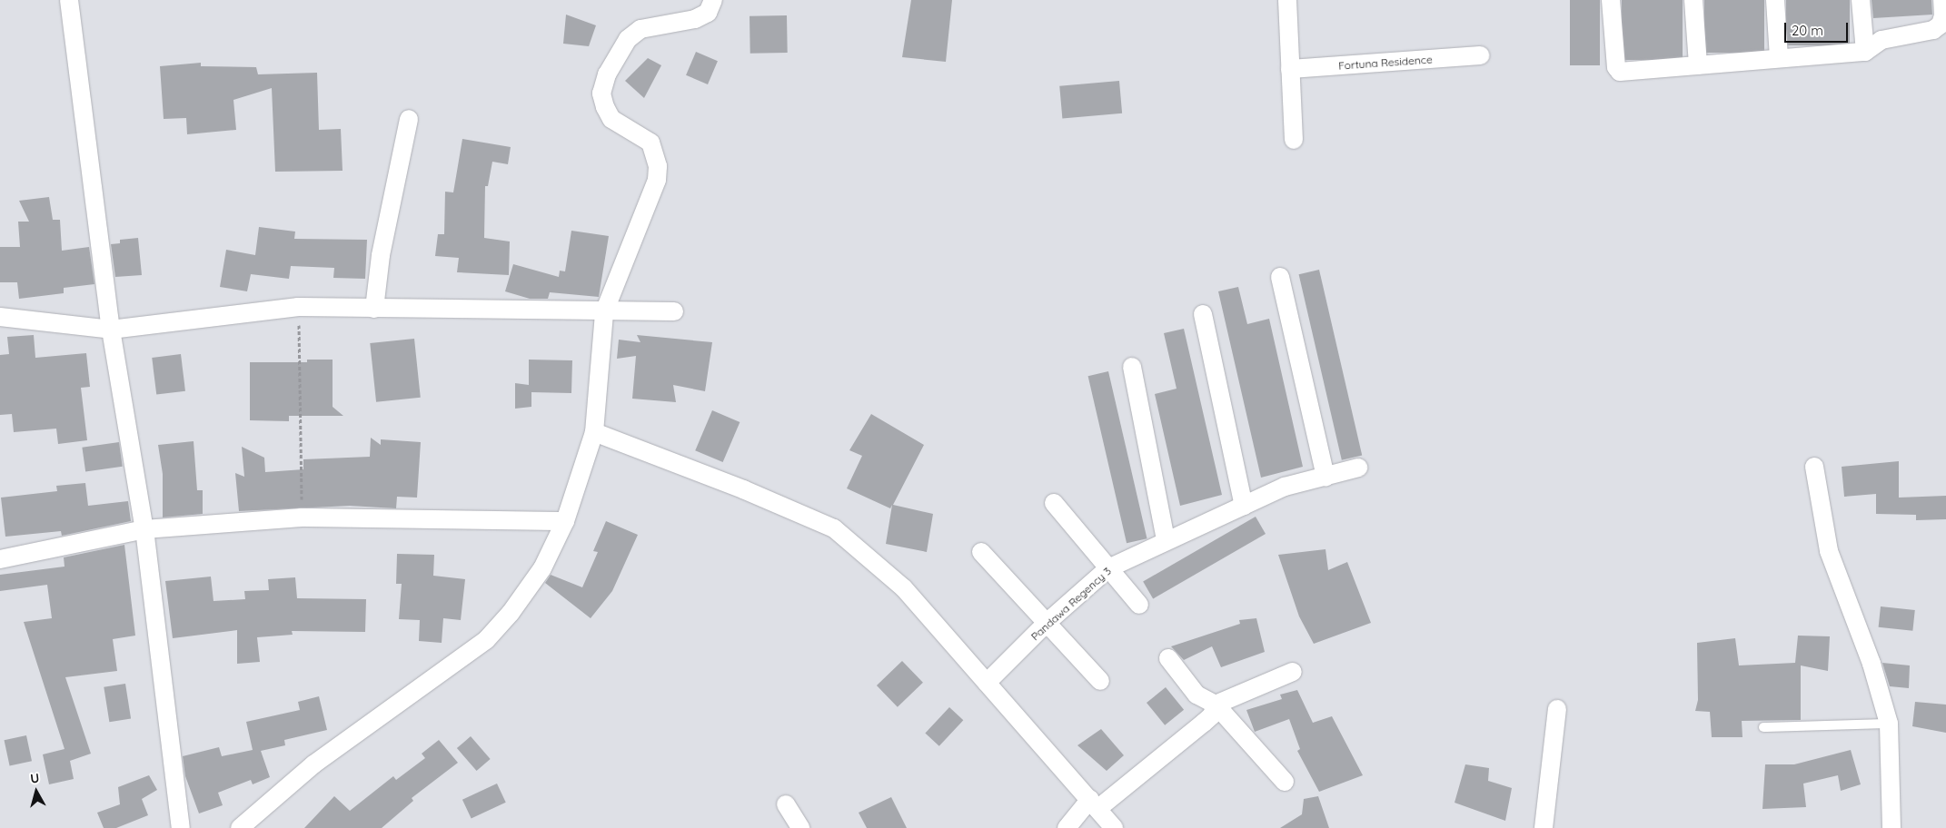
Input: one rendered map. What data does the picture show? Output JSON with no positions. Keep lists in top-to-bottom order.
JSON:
{
  "streets": {
    "street": ["Fortuna Residence", "Pandawa Regency 3"]
  },
  "scale_bar": "20 m",
  "north": "top"
}
